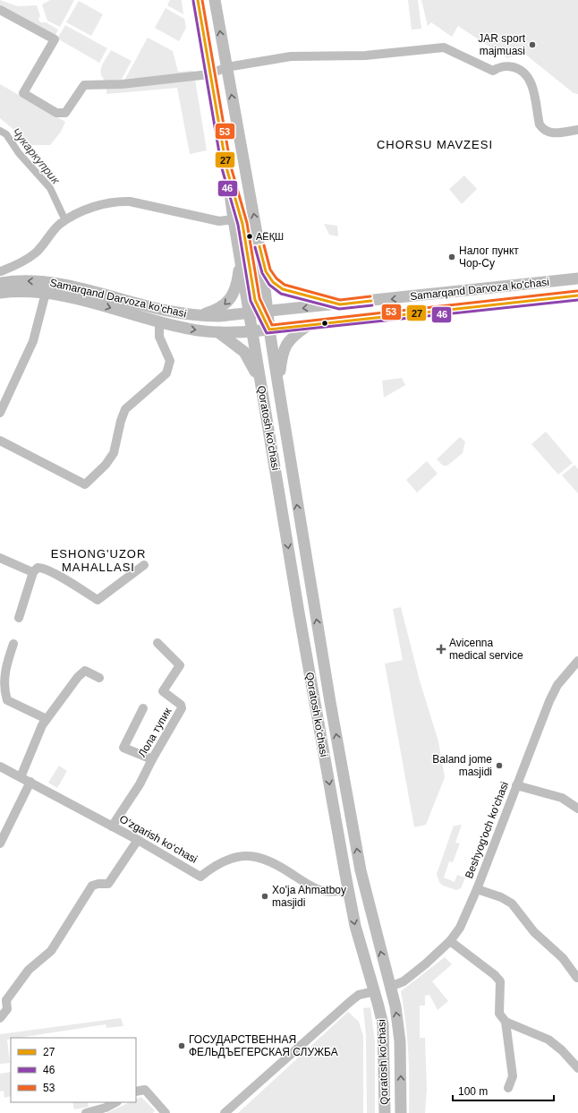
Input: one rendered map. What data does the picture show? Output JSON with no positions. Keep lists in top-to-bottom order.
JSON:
{
  "streets": {
    "main road": ["Samarqand Darvoza ko'chasi", "Qoratosh ko'chasi"],
    "street": ["Лола тупик", "Beshyog'och ko'chasi", "O‘zgarish ko‘chasi"]
  },
  "crossings": [
    ["Samarqand Darvoza ko'chasi", "Qoratosh ko'chasi"],
    ["Qoratosh ko'chasi", "Beshyog'och ko'chasi"],
    ["Qoratosh ko'chasi", "O‘zgarish ko‘chasi"],
    ["Лола тупик", "O‘zgarish ko‘chasi"]
  ],
  "districts": ["CHORSU MAVZESI", "ESHONG'UZOR MAHALLASI"],
  "water": ["Чукаркуприк"],
  "places": {
    "other": [
      "JAR sport majmuasi",
      "АЁҚШ",
      "Налог пункт Чор-Су",
      "Baland jome masjidi",
      "Xo'ja Ahmatboy masjidi",
      "ГОСУДАРСТВЕННАЯ ФЕЛЬДЪЕГЕРСКАЯ СЛУЖБА"
    ],
    "health": ["Avicenna medical service"]
  },
  "lines": ["transit line 27", "transit line 53", "transit line 46"],
  "legend": ["27", "46", "53"],
  "scale_bar": "100 m"
}
